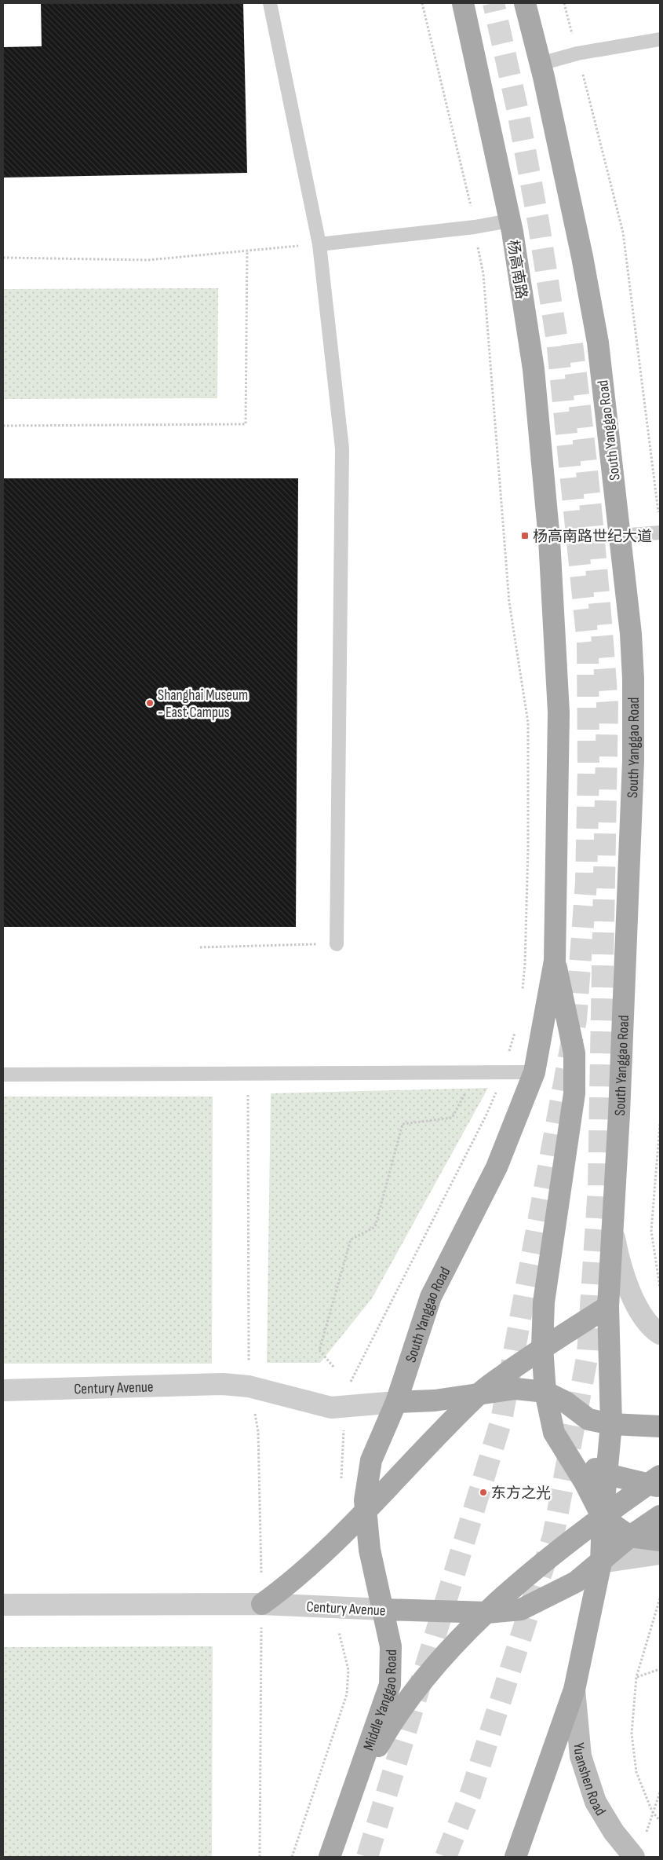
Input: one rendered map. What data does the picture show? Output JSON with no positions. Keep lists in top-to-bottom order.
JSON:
{
  "streets": {
    "main road": [
      "杨高南路",
      "South Yanggao Road",
      "Century Avenue",
      "Middle Yanggao Road",
      "Yuanshen Road"
    ]
  },
  "crossings": [
    ["杨高南路", "South Yanggao Road"],
    ["South Yanggao Road", "Century Avenue"],
    ["South Yanggao Road", "Middle Yanggao Road"],
    ["Century Avenue", "Middle Yanggao Road"]
  ],
  "places": {
    "transit": ["杨高南路世纪大道"],
    "other": ["Shanghai Museum - East Campus", "东方之光"]
  }
}
